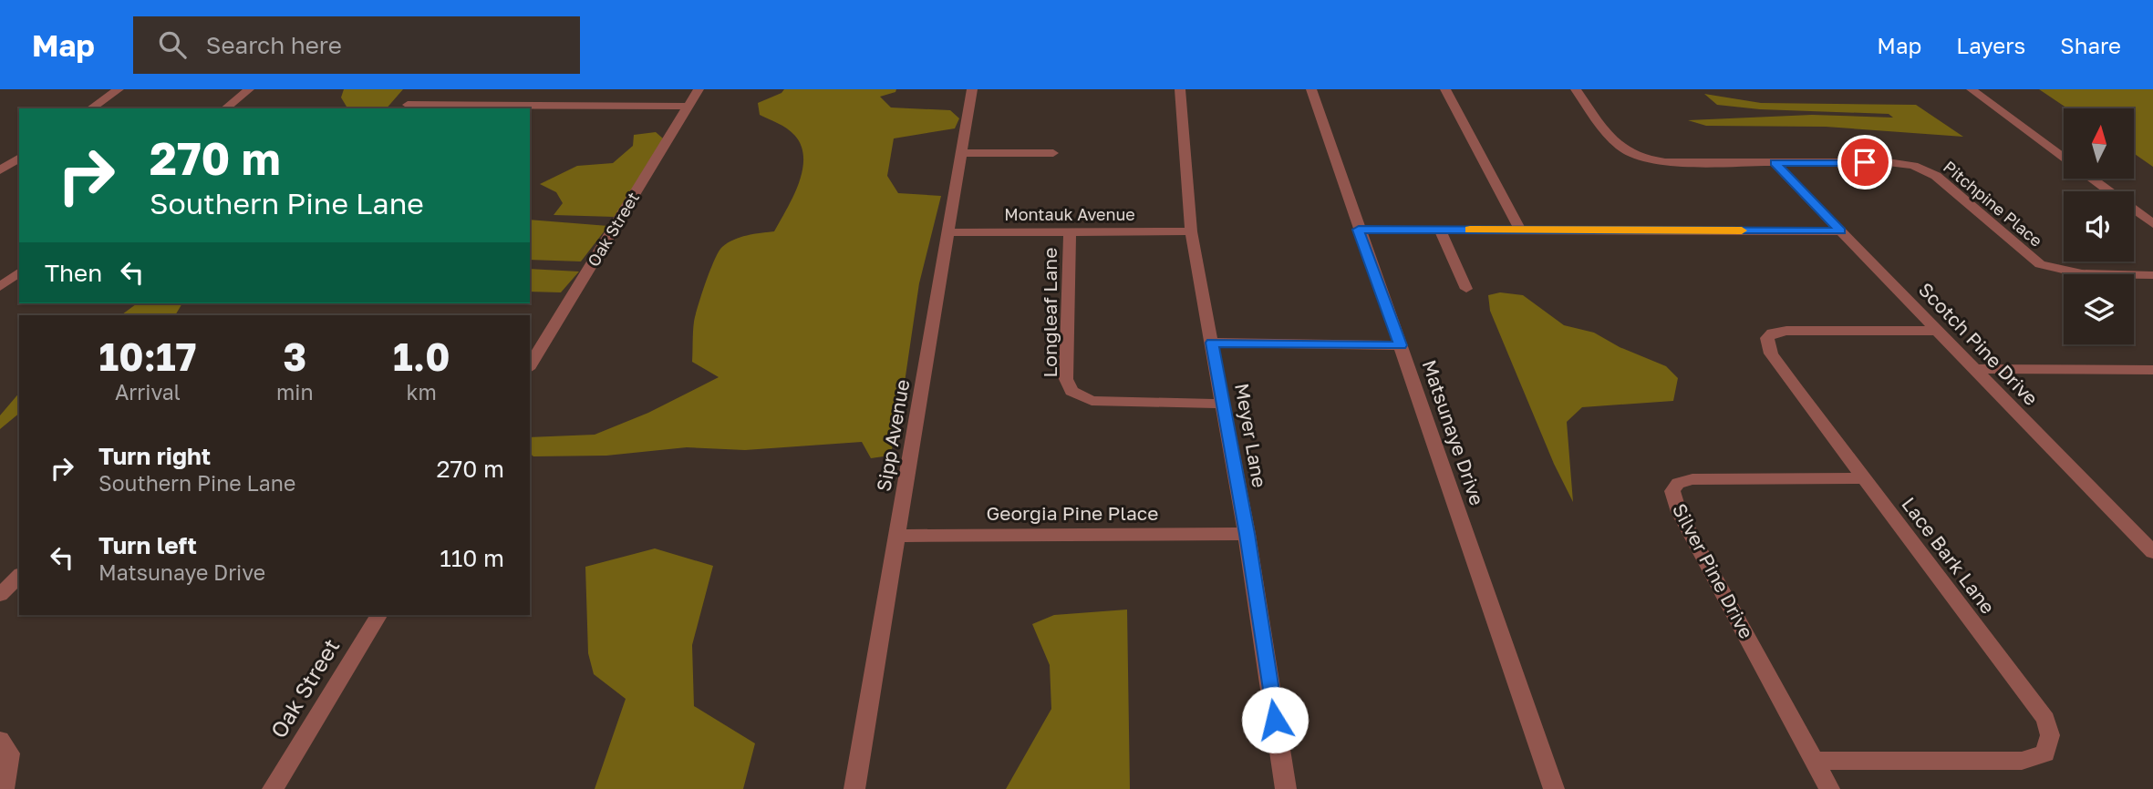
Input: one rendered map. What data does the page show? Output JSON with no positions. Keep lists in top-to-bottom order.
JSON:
{
  "streets": {
    "street": [
      "Pitchpine Place",
      "Montauk Avenue",
      "Oak Street",
      "Longleaf Lane",
      "Scotch Pine Drive",
      "Matsunaye Drive",
      "Sipp Avenue",
      "Meyer Lane",
      "Georgia Pine Place",
      "Lace Bark Lane",
      "Silver Pine Drive"
    ]
  },
  "crossings": [
    ["Pitchpine Place", "Scotch Pine Drive"],
    ["Montauk Avenue", "Longleaf Lane"],
    ["Montauk Avenue", "Sipp Avenue"],
    ["Montauk Avenue", "Meyer Lane"],
    ["Longleaf Lane", "Meyer Lane"],
    ["Scotch Pine Drive", "Lace Bark Lane"],
    ["Sipp Avenue", "Georgia Pine Place"],
    ["Meyer Lane", "Georgia Pine Place"],
    ["Lace Bark Lane", "Silver Pine Drive"]
  ],
  "north": "top",
  "page": {
    "header": "Map",
    "search": "Search here",
    "nav": ["Map", "Layers", "Share"],
    "turn": ["270 m", "Southern Pine Lane"],
    "then": "Then",
    "eta": [
      "10:17",
      "Arrival",
      "3",
      "min",
      "1.0",
      "km"
    ],
    "list": [
      {
        "name": "Turn right",
        "note": "Southern Pine Lane",
        "value": "270 m"
      },
      {
        "name": "Turn left",
        "note": "Matsunaye Drive",
        "value": "110 m"
      }
    ]
  }
}
